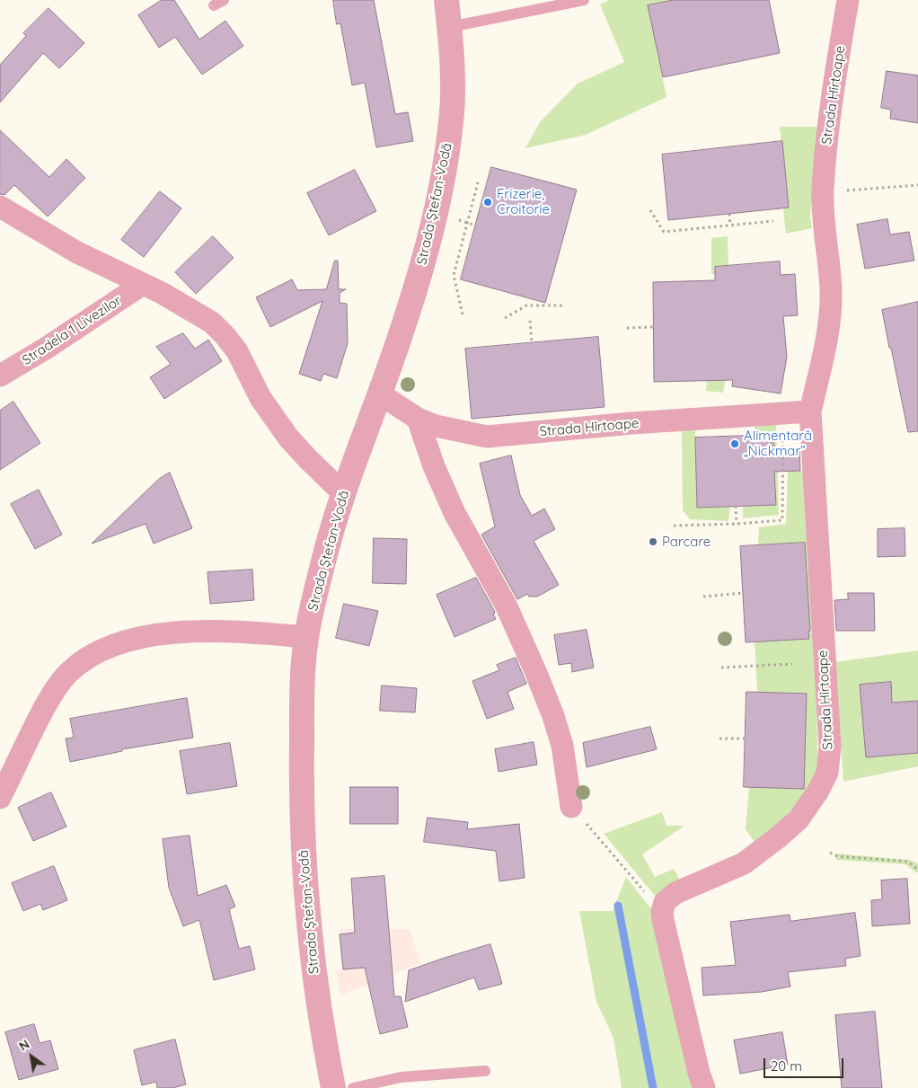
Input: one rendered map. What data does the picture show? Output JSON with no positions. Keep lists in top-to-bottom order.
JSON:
{
  "streets": {
    "street": ["Strada Hîrtoape", "Strada Ștefan-Vodă", "Stradela 1 Livezilor"]
  },
  "crossings": [
    ["Strada Hîrtoape", "Strada Ștefan-Vodă"],
    ["Strada Ștefan-Vodă", "Stradela 1 Livezilor"]
  ],
  "places": ["Frizerie, Croitorie", "Alimentară „Nickmar”", "Parcare"],
  "scale_bar": "20 m",
  "north": "top left"
}
